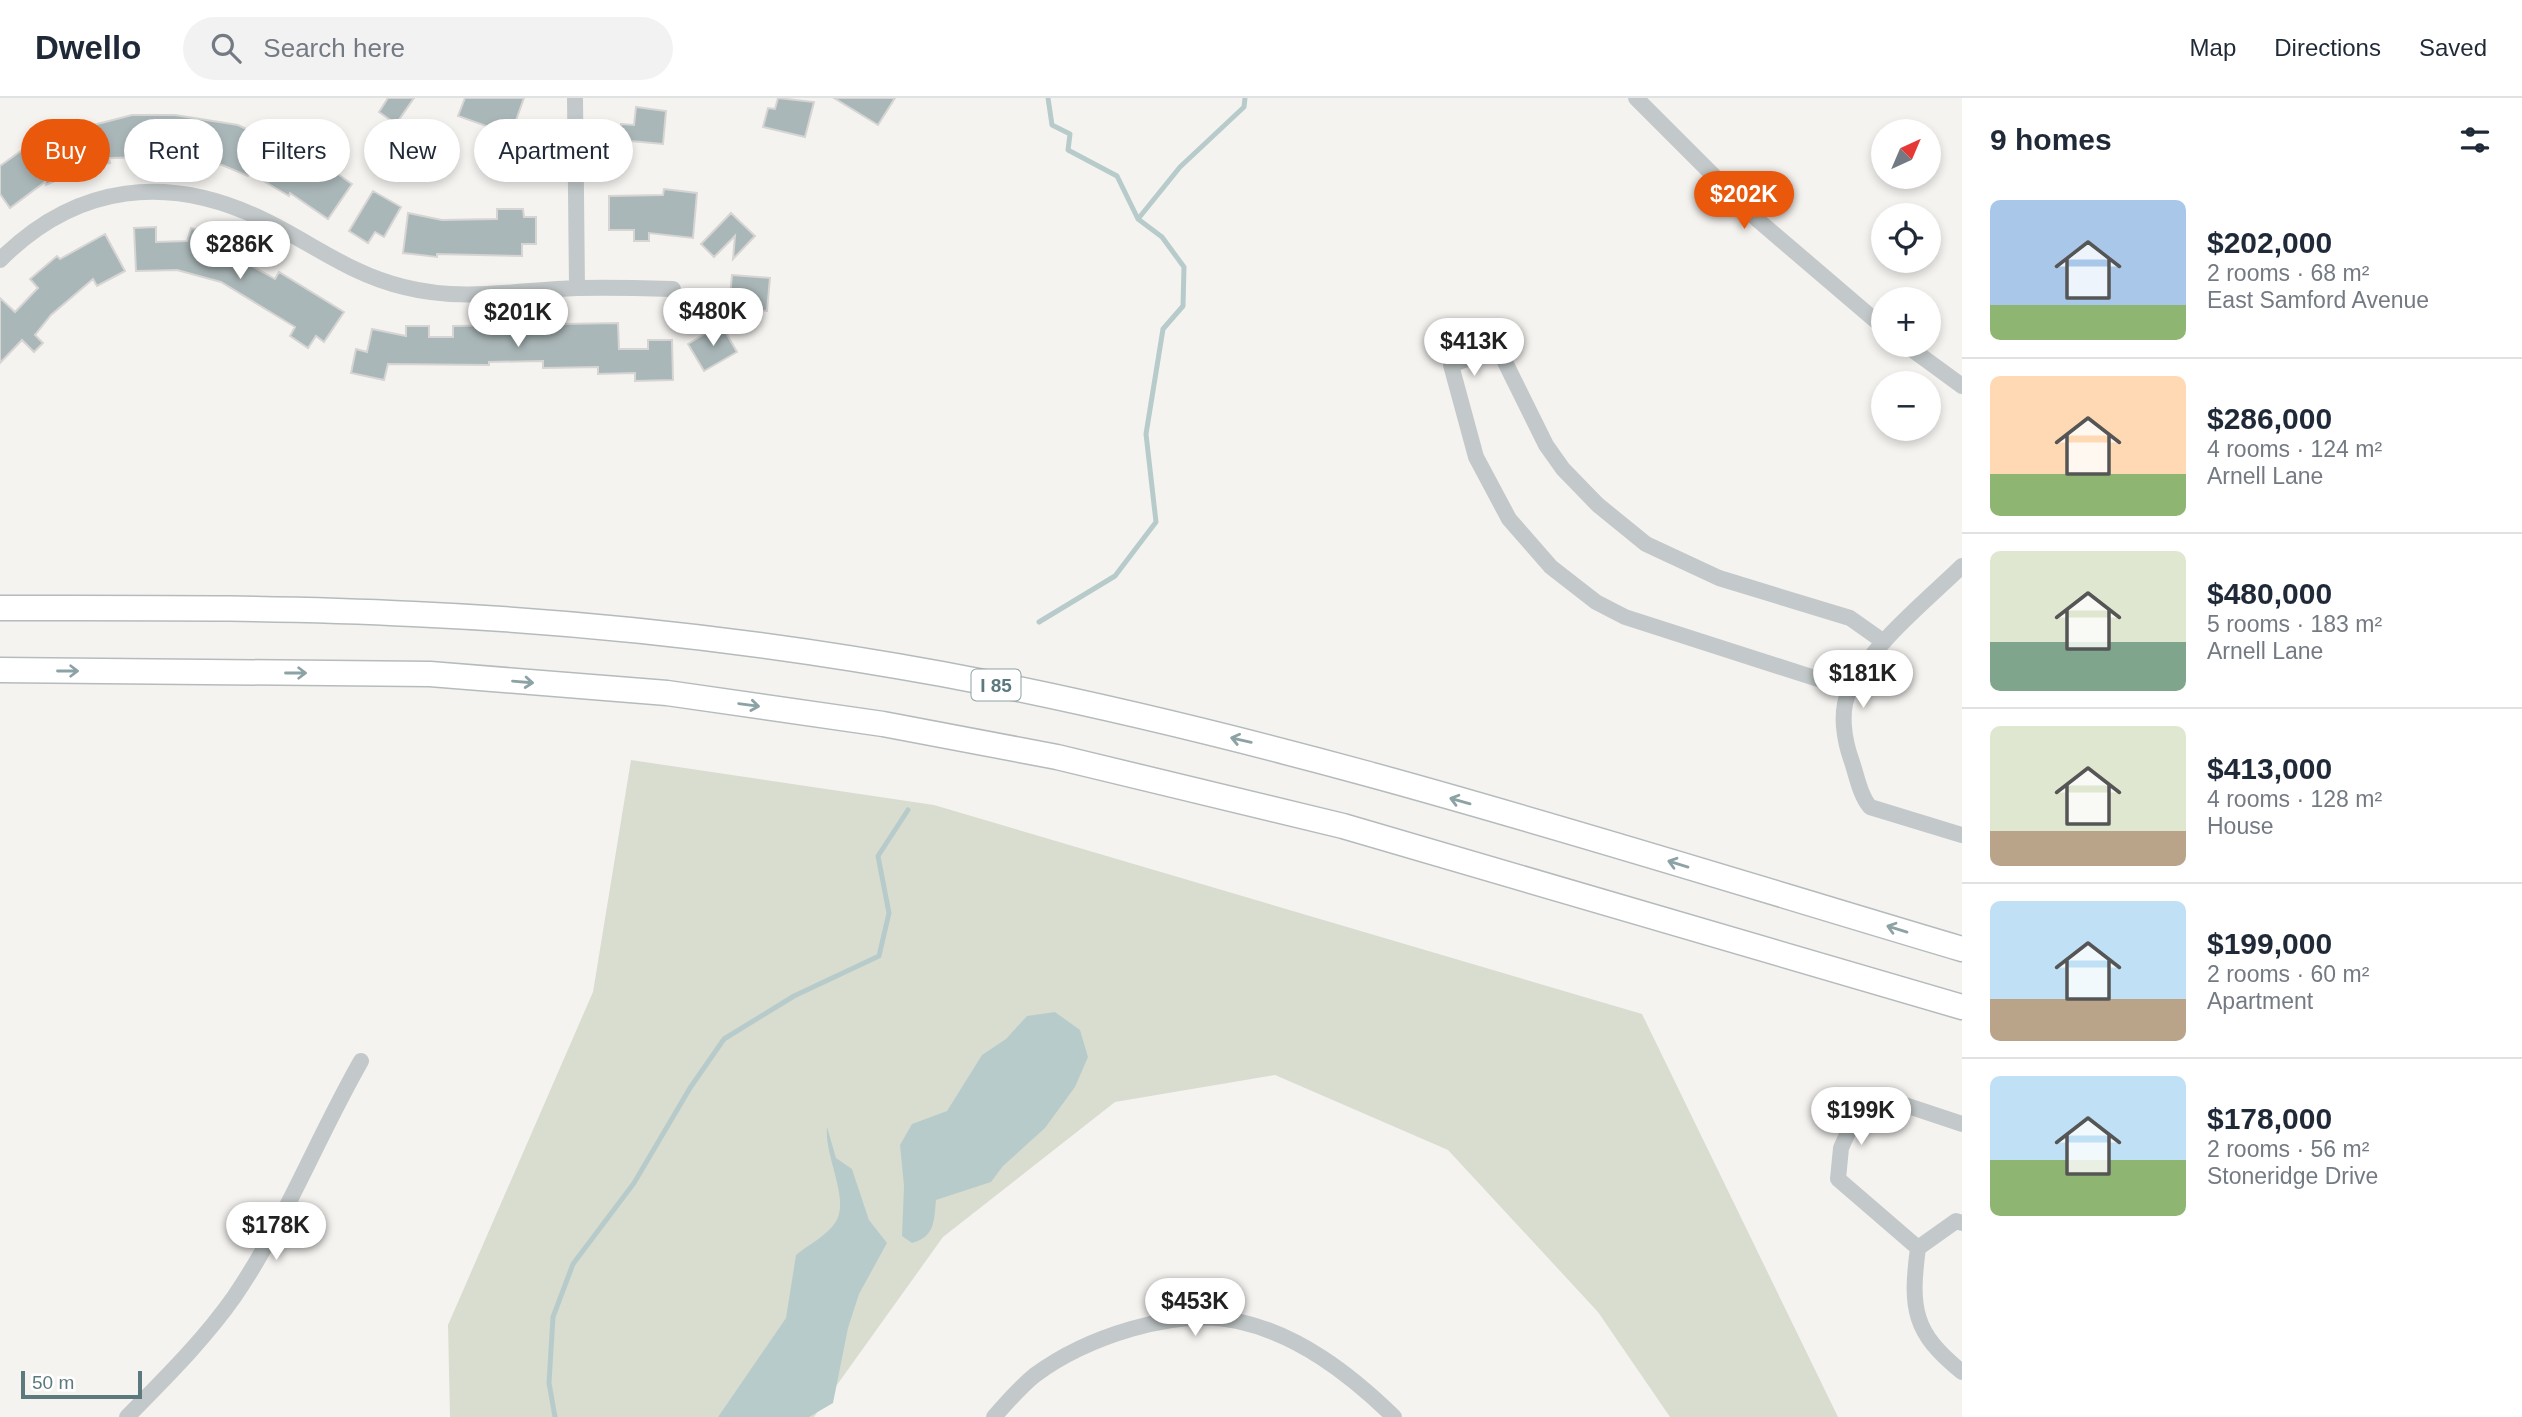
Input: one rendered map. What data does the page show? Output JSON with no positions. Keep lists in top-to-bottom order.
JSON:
{
  "streets": {
    "highway": ["I 85"]
  },
  "scale_bar": "50 m",
  "north": "top right",
  "page": {
    "header": "Dwello",
    "search": "Search here",
    "nav": ["Map", "Directions", "Saved"],
    "heading": "9 homes",
    "map_buttons": ["+", "−"],
    "chip": [
      "Buy",
      "Rent",
      "Filters",
      "New",
      "Apartment"
    ],
    "price": [
      "$202K",
      "$286K",
      "$480K",
      "$201K",
      "$413K",
      "$181K",
      "$199K",
      "$178K",
      "$453K"
    ],
    "list": [
      {
        "name": "$202,000",
        "note": "2 rooms · 68 m² · East Samford Avenue"
      },
      {
        "name": "$286,000",
        "note": "4 rooms · 124 m² · Arnell Lane"
      },
      {
        "name": "$480,000",
        "note": "5 rooms · 183 m² · Arnell Lane"
      },
      {
        "name": "$413,000",
        "note": "4 rooms · 128 m² · House"
      },
      {
        "name": "$199,000",
        "note": "2 rooms · 60 m² · Apartment"
      },
      {
        "name": "$178,000",
        "note": "2 rooms · 56 m² · Stoneridge Drive"
      }
    ],
    "scale": "50 m"
  }
}
